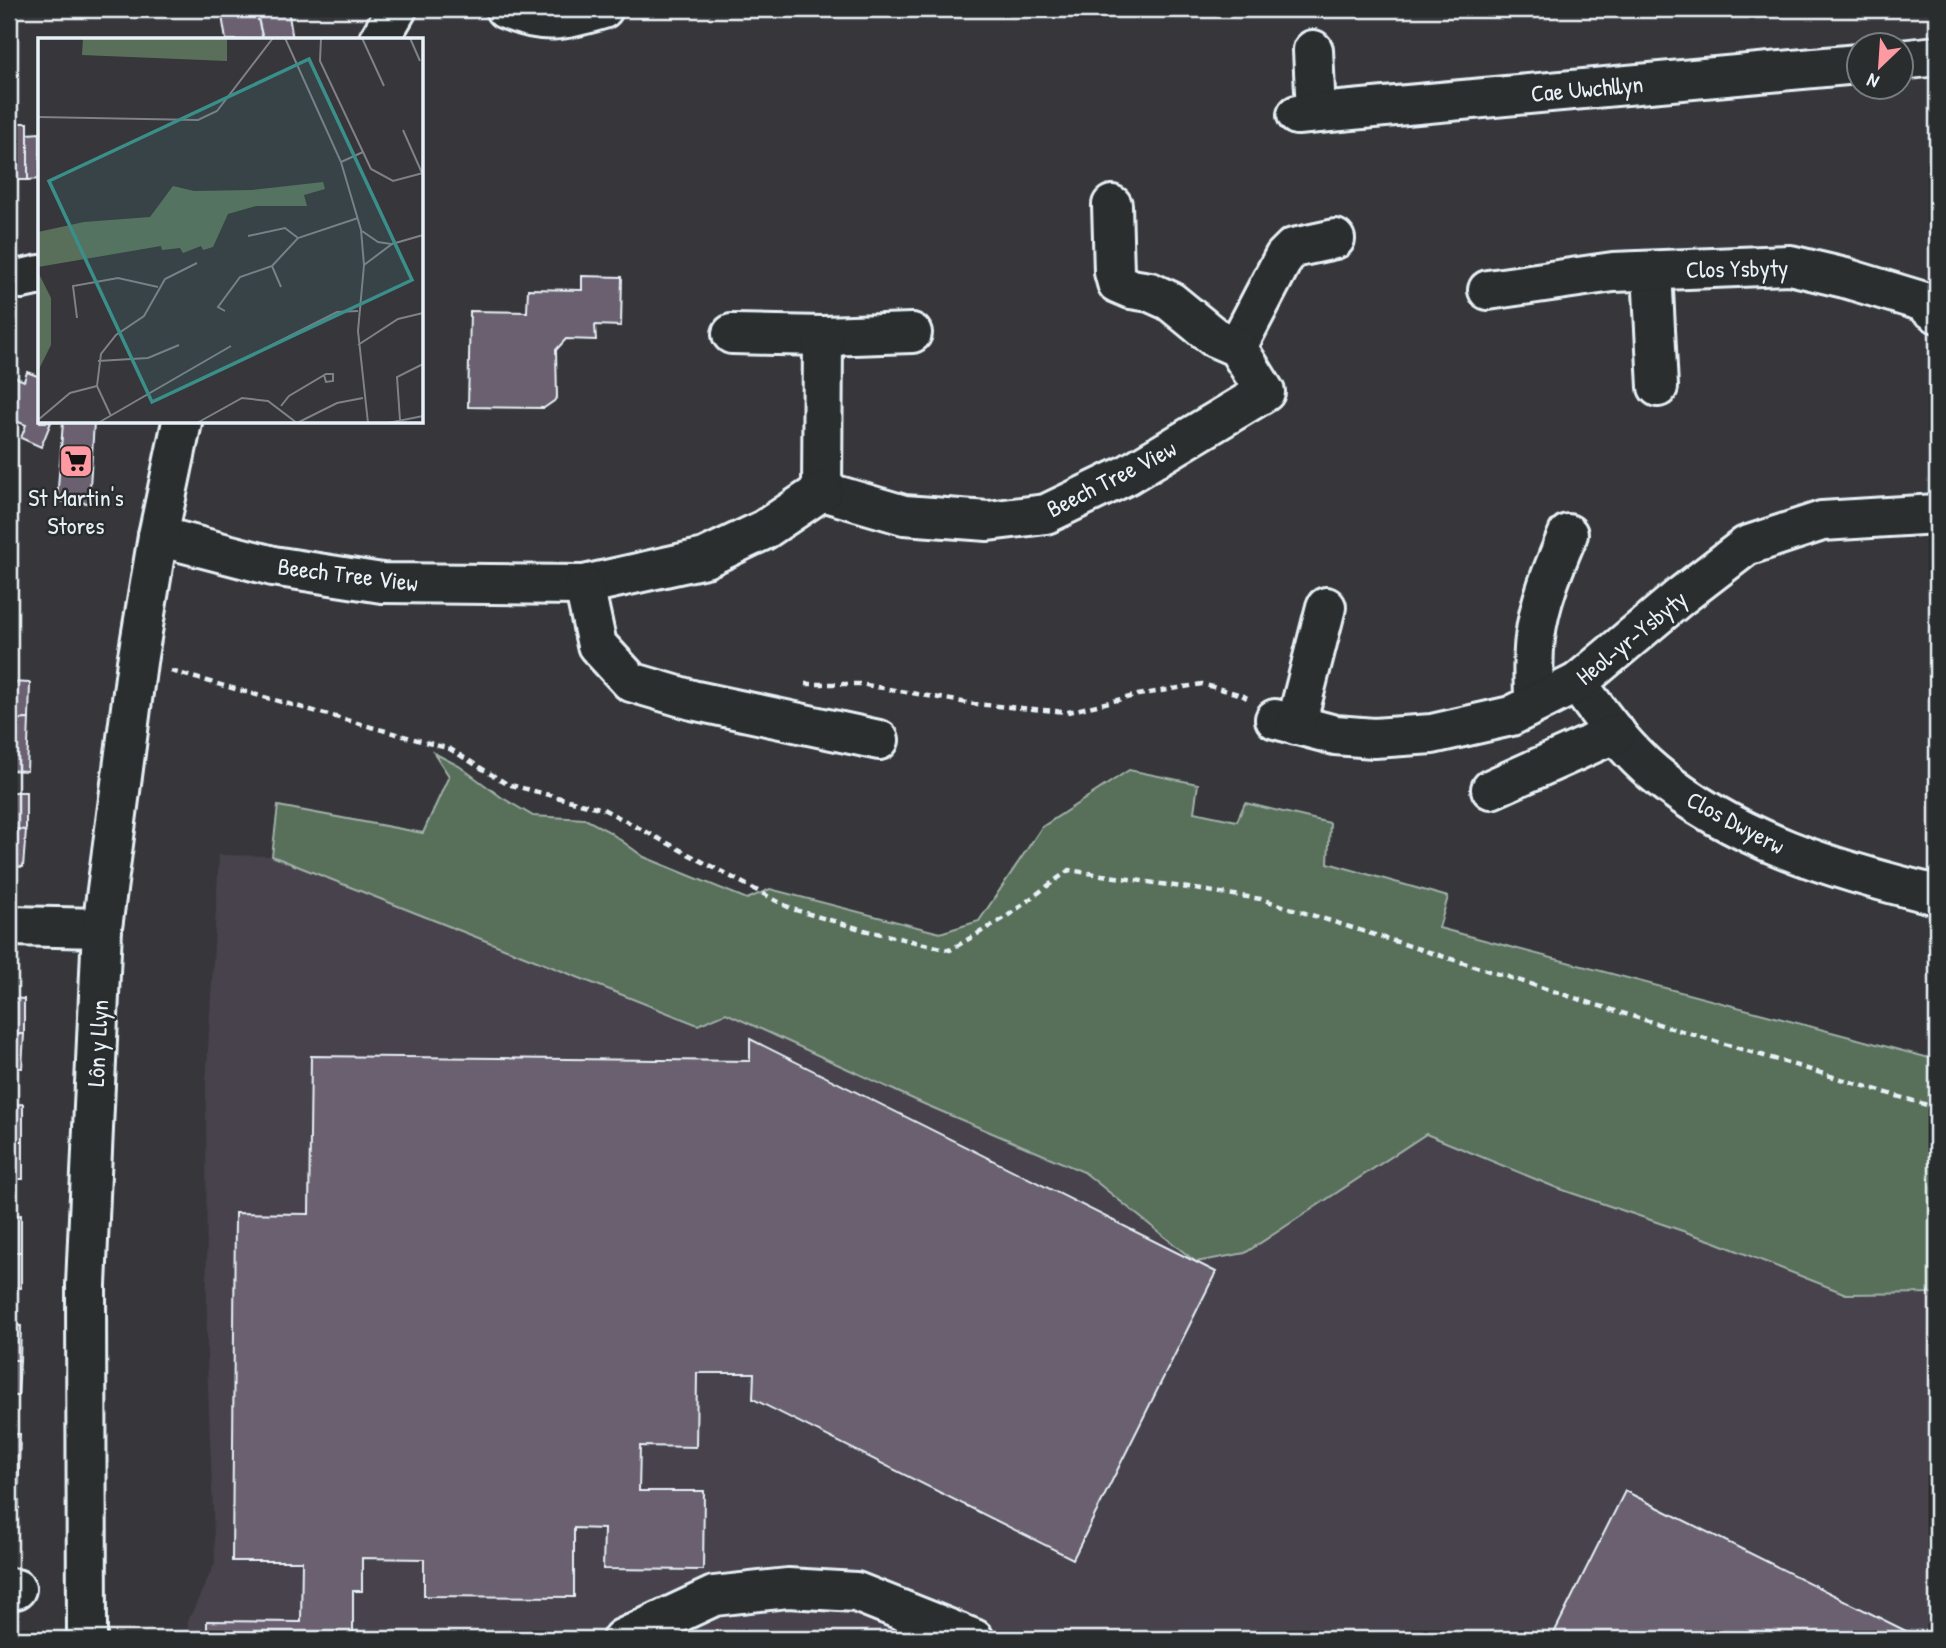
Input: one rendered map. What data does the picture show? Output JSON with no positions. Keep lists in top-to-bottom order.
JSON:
{
  "streets": {
    "street": [
      "Cae Uwchllyn",
      "Clos Ysbyty",
      "Beech Tree View",
      "Heol-yr-Ysbyty",
      "Clos Dwyerw",
      "Lôn y Llyn"
    ]
  },
  "crossings": [
    ["Beech Tree View", "Lôn y Llyn"],
    ["Heol-yr-Ysbyty", "Clos Dwyerw"]
  ],
  "places": {
    "supermarket": ["St Martin's Stores"]
  },
  "north": "bottom left"
}
